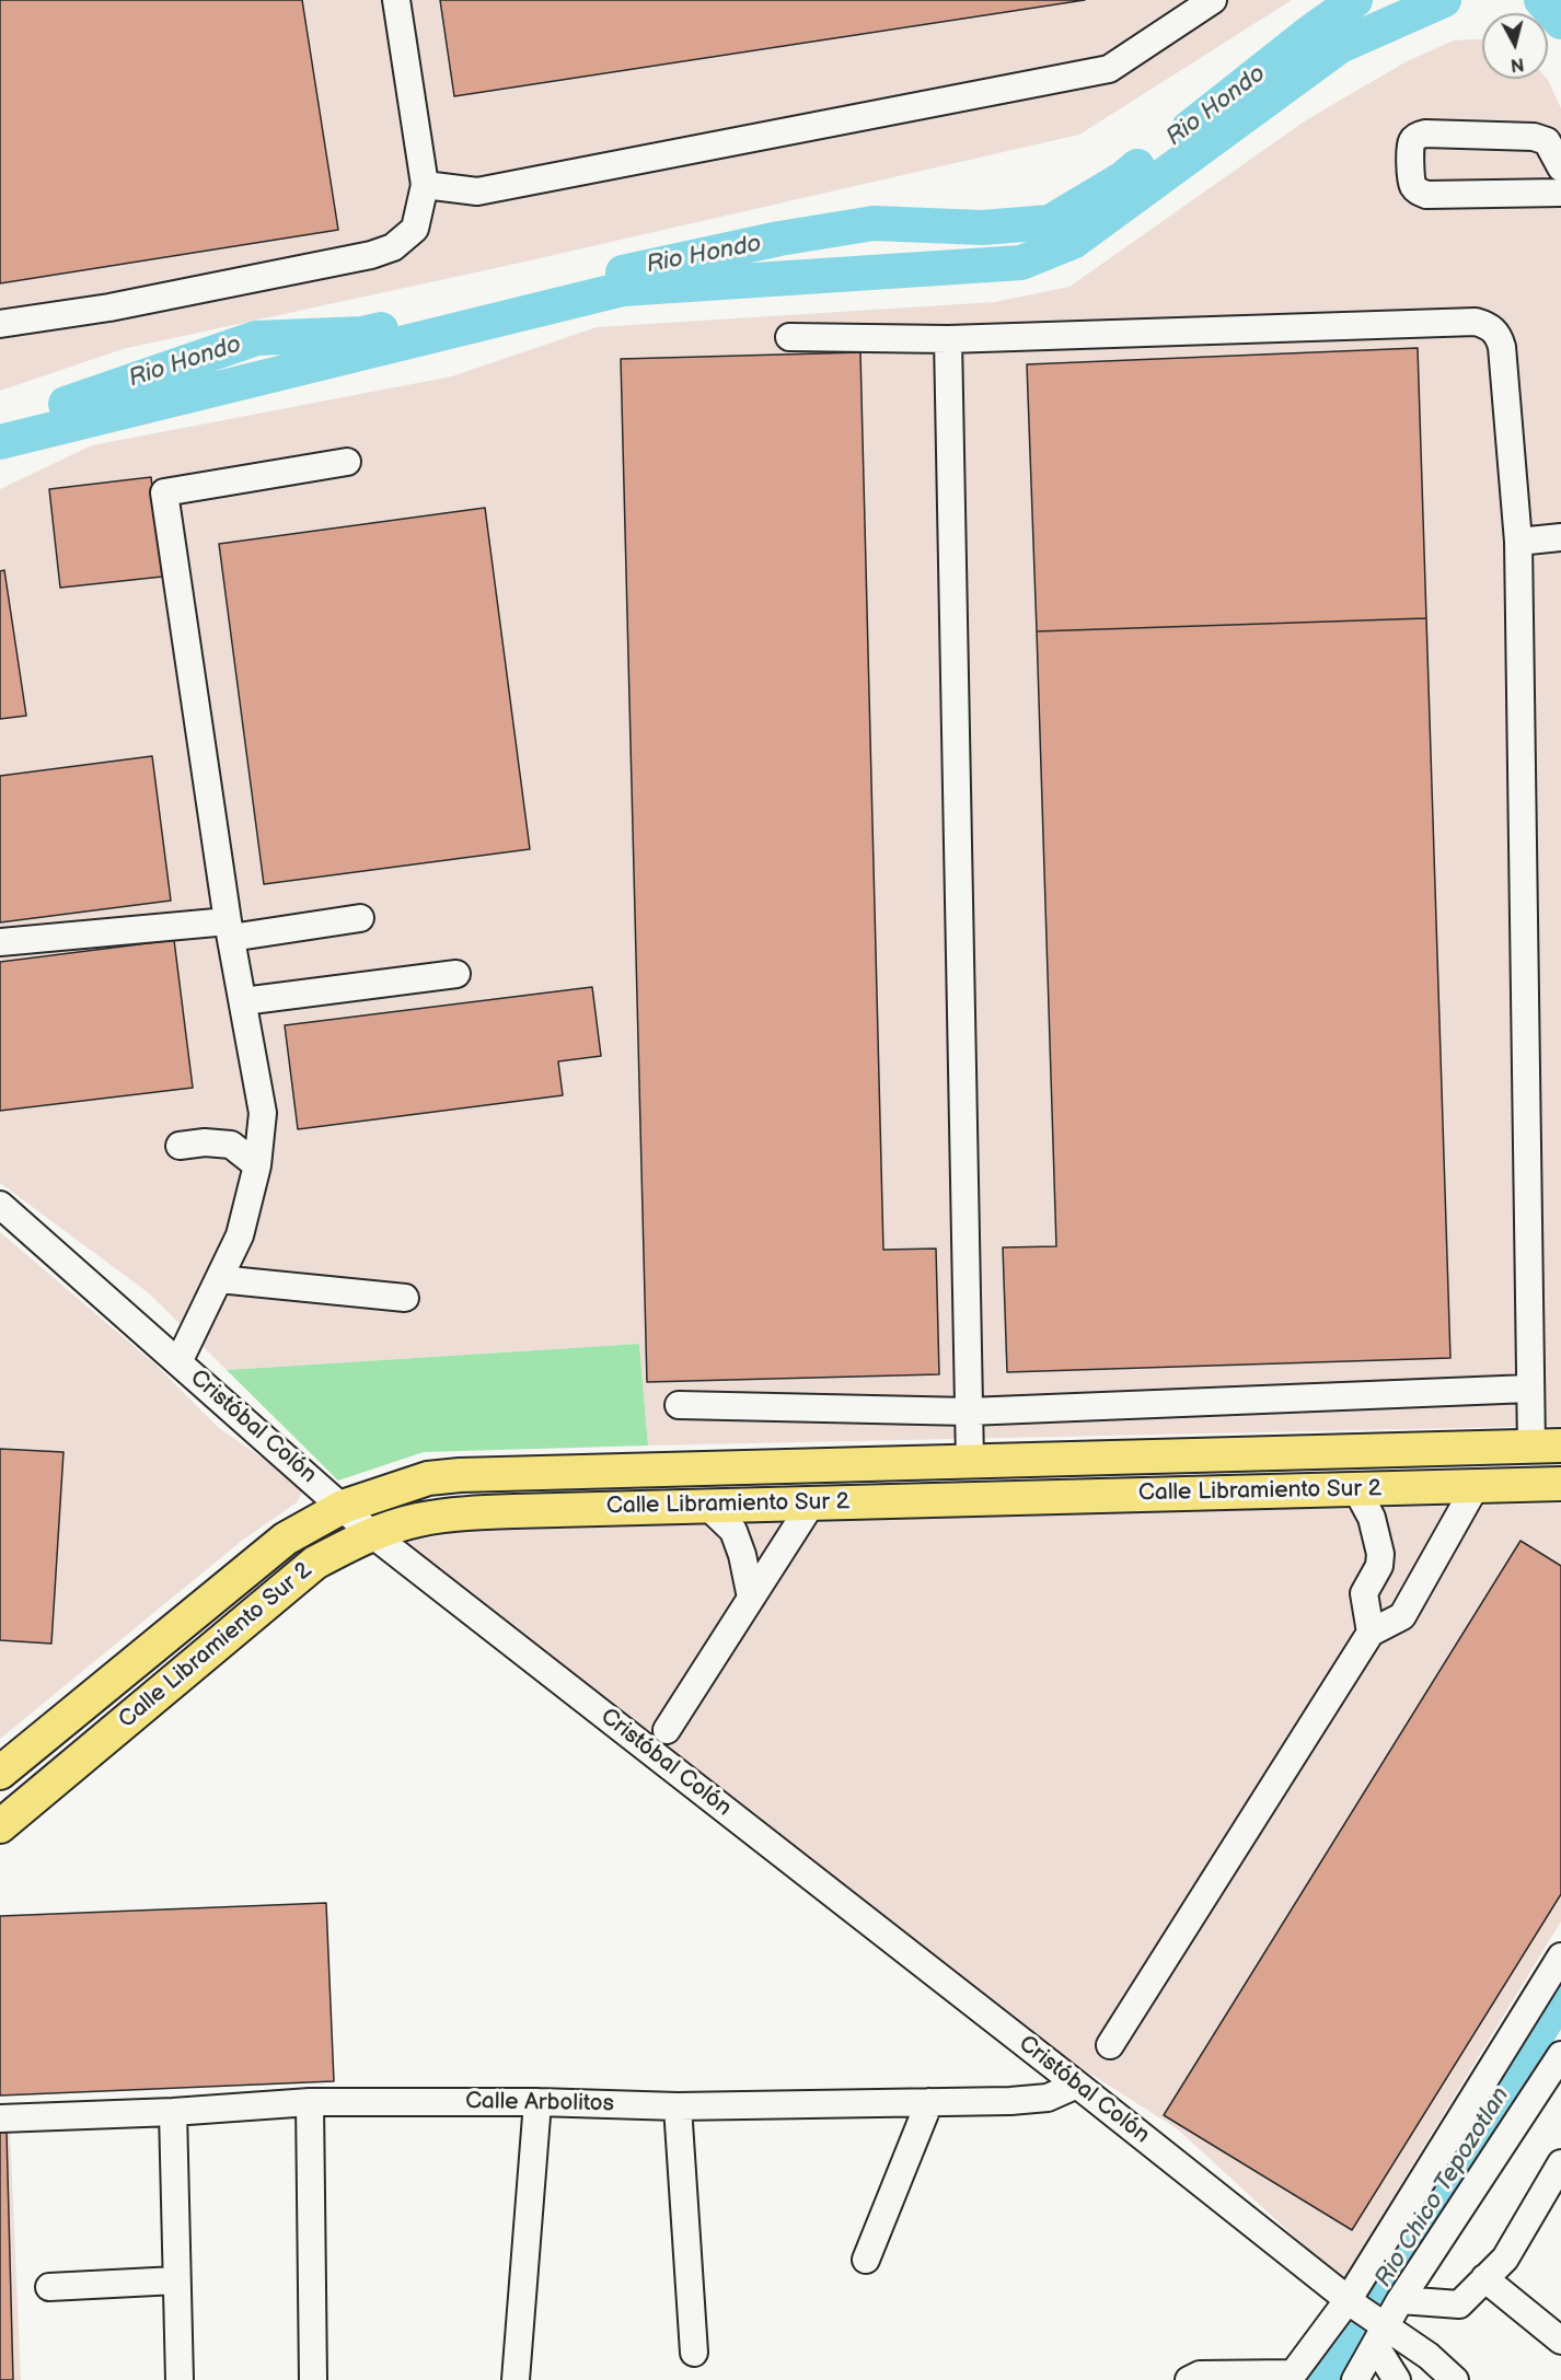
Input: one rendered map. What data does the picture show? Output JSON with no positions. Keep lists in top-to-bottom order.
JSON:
{
  "streets": {
    "main road": ["Calle Libramiento Sur 2"],
    "street": ["Cristóbal Colón", "Calle Arbolitos"]
  },
  "crossings": [
    ["Cristóbal Colón", "Calle Libramiento Sur 2"],
    ["Cristóbal Colón", "Calle Arbolitos"]
  ],
  "water": ["Rio Hondo", "Rio Chico Tepozotlan"],
  "north": "bottom"
}
